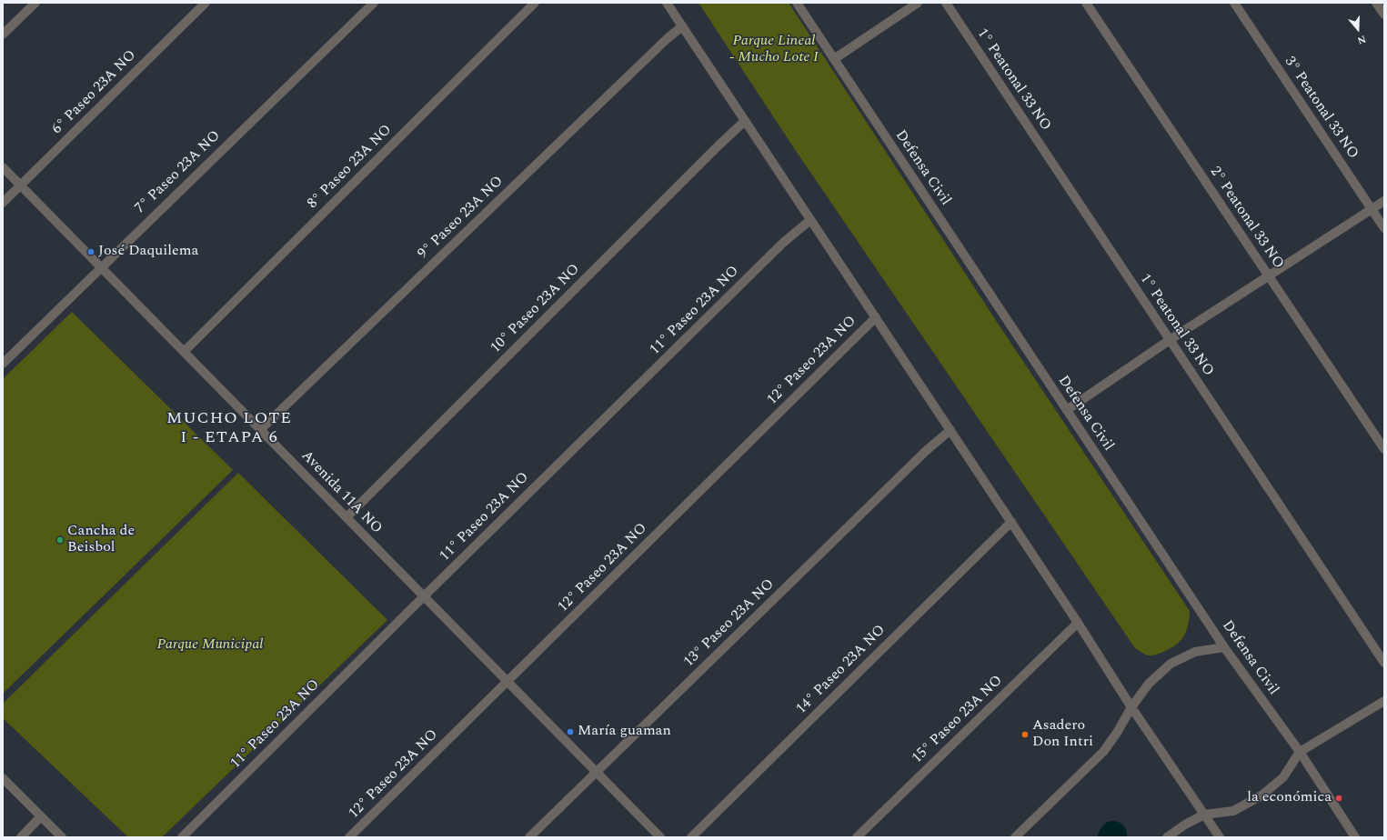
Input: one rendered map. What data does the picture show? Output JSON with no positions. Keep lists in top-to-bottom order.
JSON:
{
  "streets": {
    "street": [
      "1° Peatonal 33 NO",
      "6° Paseo 23A NO",
      "3° Peatonal 33 NO",
      "8° Paseo 23A NO",
      "Defensa Civil",
      "7° Paseo 23A NO",
      "9° Paseo 23A NO",
      "2° Peatonal 33 NO",
      "10° Paseo 23A NO",
      "11° Paseo 23A NO",
      "12° Paseo 23A NO",
      "Avenida 11A NO",
      "13° Paseo 23A NO",
      "14° Paseo 23A NO",
      "15° Paseo 23A NO"
    ]
  },
  "crossings": [
    ["6° Paseo 23A NO", "Avenida 11A NO"],
    ["8° Paseo 23A NO", "Avenida 11A NO"],
    ["7° Paseo 23A NO", "Avenida 11A NO"],
    ["9° Paseo 23A NO", "Avenida 11A NO"],
    ["10° Paseo 23A NO", "Avenida 11A NO"],
    ["11° Paseo 23A NO", "Avenida 11A NO"],
    ["12° Paseo 23A NO", "Avenida 11A NO"],
    ["Avenida 11A NO", "13° Paseo 23A NO"]
  ],
  "districts": ["MUCHO LOTE I - ETAPA 6"],
  "parks": ["Parque Lineal - Mucho Lote I", "Parque Municipal"],
  "places": [
    "José Daquilema",
    "Cancha de Beisbol",
    "María guaman",
    "Asadero Don Intri",
    "la económica"
  ],
  "north": "bottom"
}
